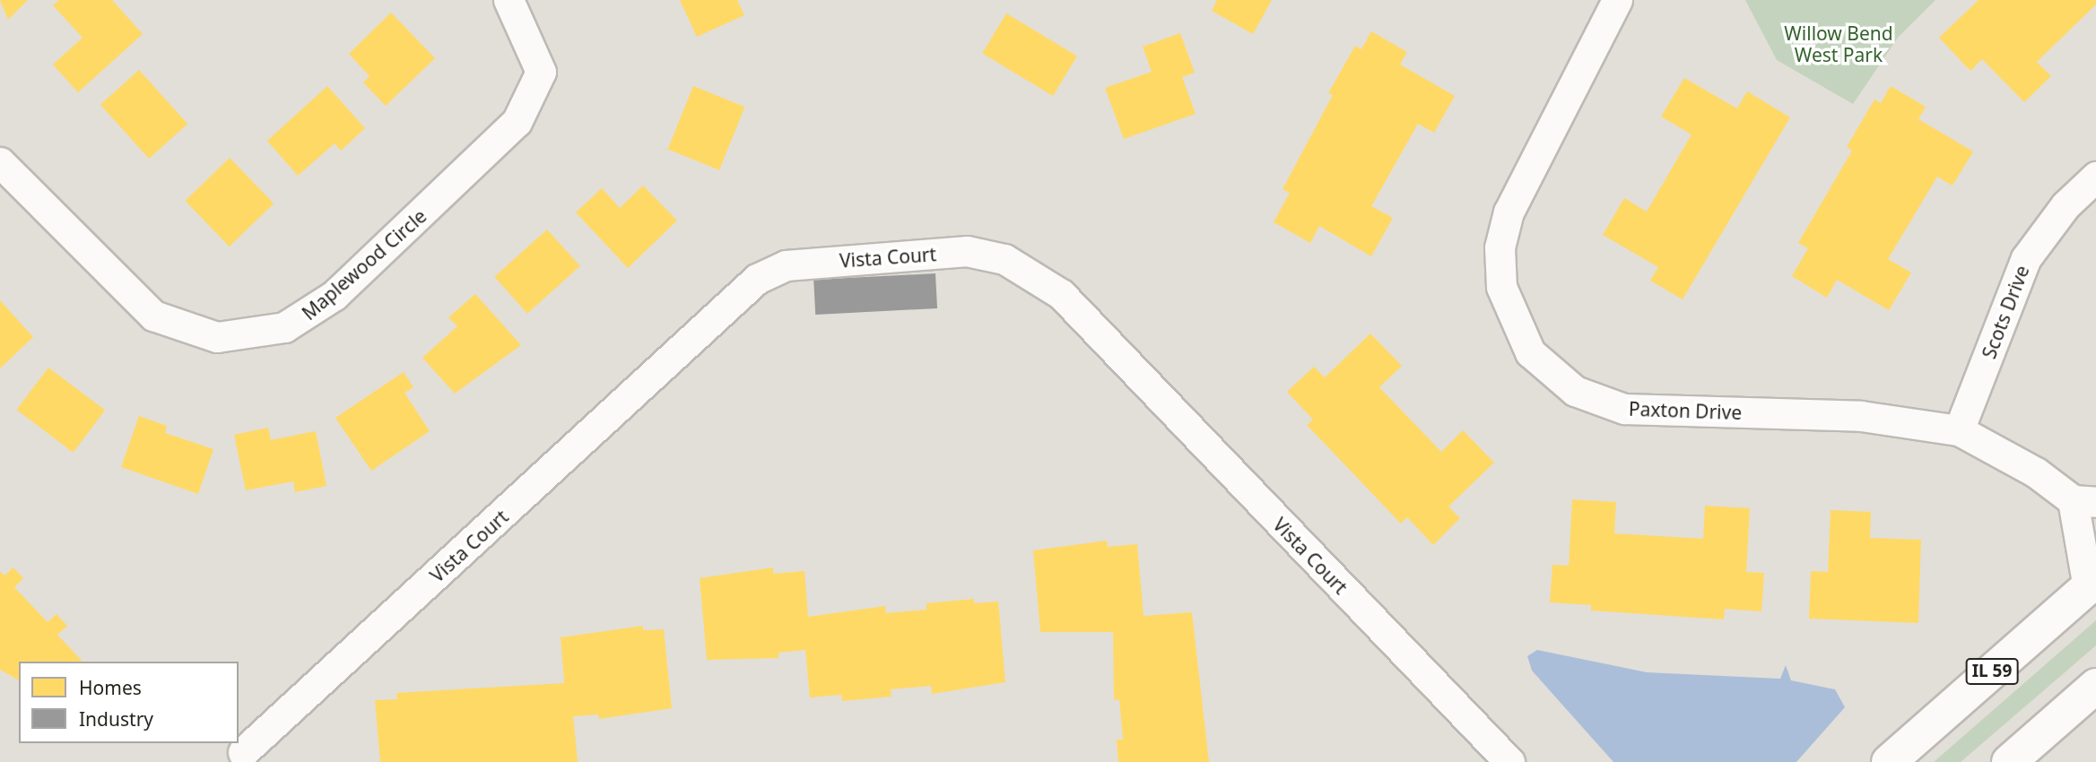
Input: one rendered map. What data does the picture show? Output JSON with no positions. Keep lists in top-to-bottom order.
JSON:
{
  "streets": {
    "main road": ["IL 59"],
    "street": [
      "Vista Court",
      "Maplewood Circle",
      "Scots Drive",
      "Paxton Drive"
    ]
  },
  "crossings": [
    ["Scots Drive", "Paxton Drive"],
    ["Paxton Drive", "IL 59"]
  ],
  "parks": ["Willow Bend West Park"],
  "legend": ["Homes", "Industry"]
}
